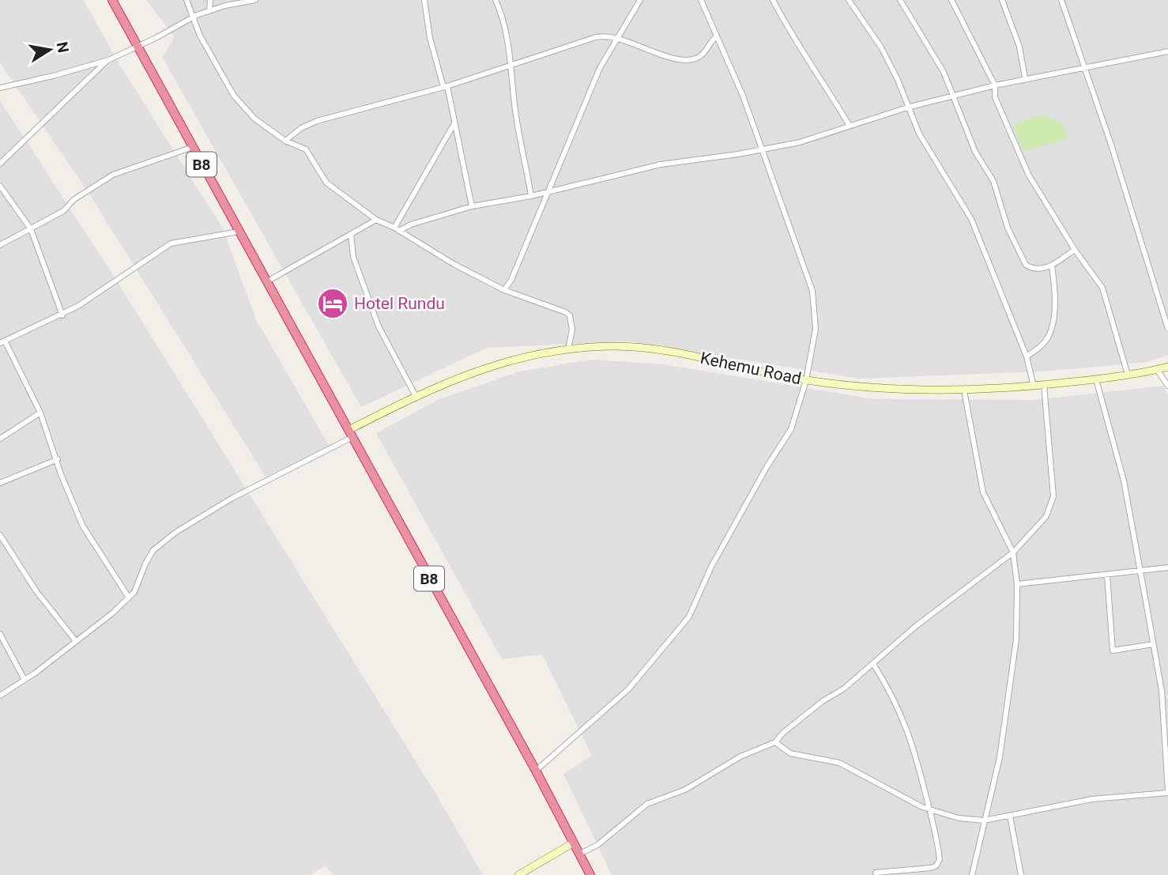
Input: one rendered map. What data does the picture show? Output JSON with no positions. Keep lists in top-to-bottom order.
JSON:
{
  "streets": {
    "highway": ["B8"],
    "street": ["Kehemu Road"]
  },
  "crossings": [
    ["B8", "Kehemu Road"]
  ],
  "places": {
    "hotel": ["Hotel Rundu"]
  },
  "north": "right"
}
